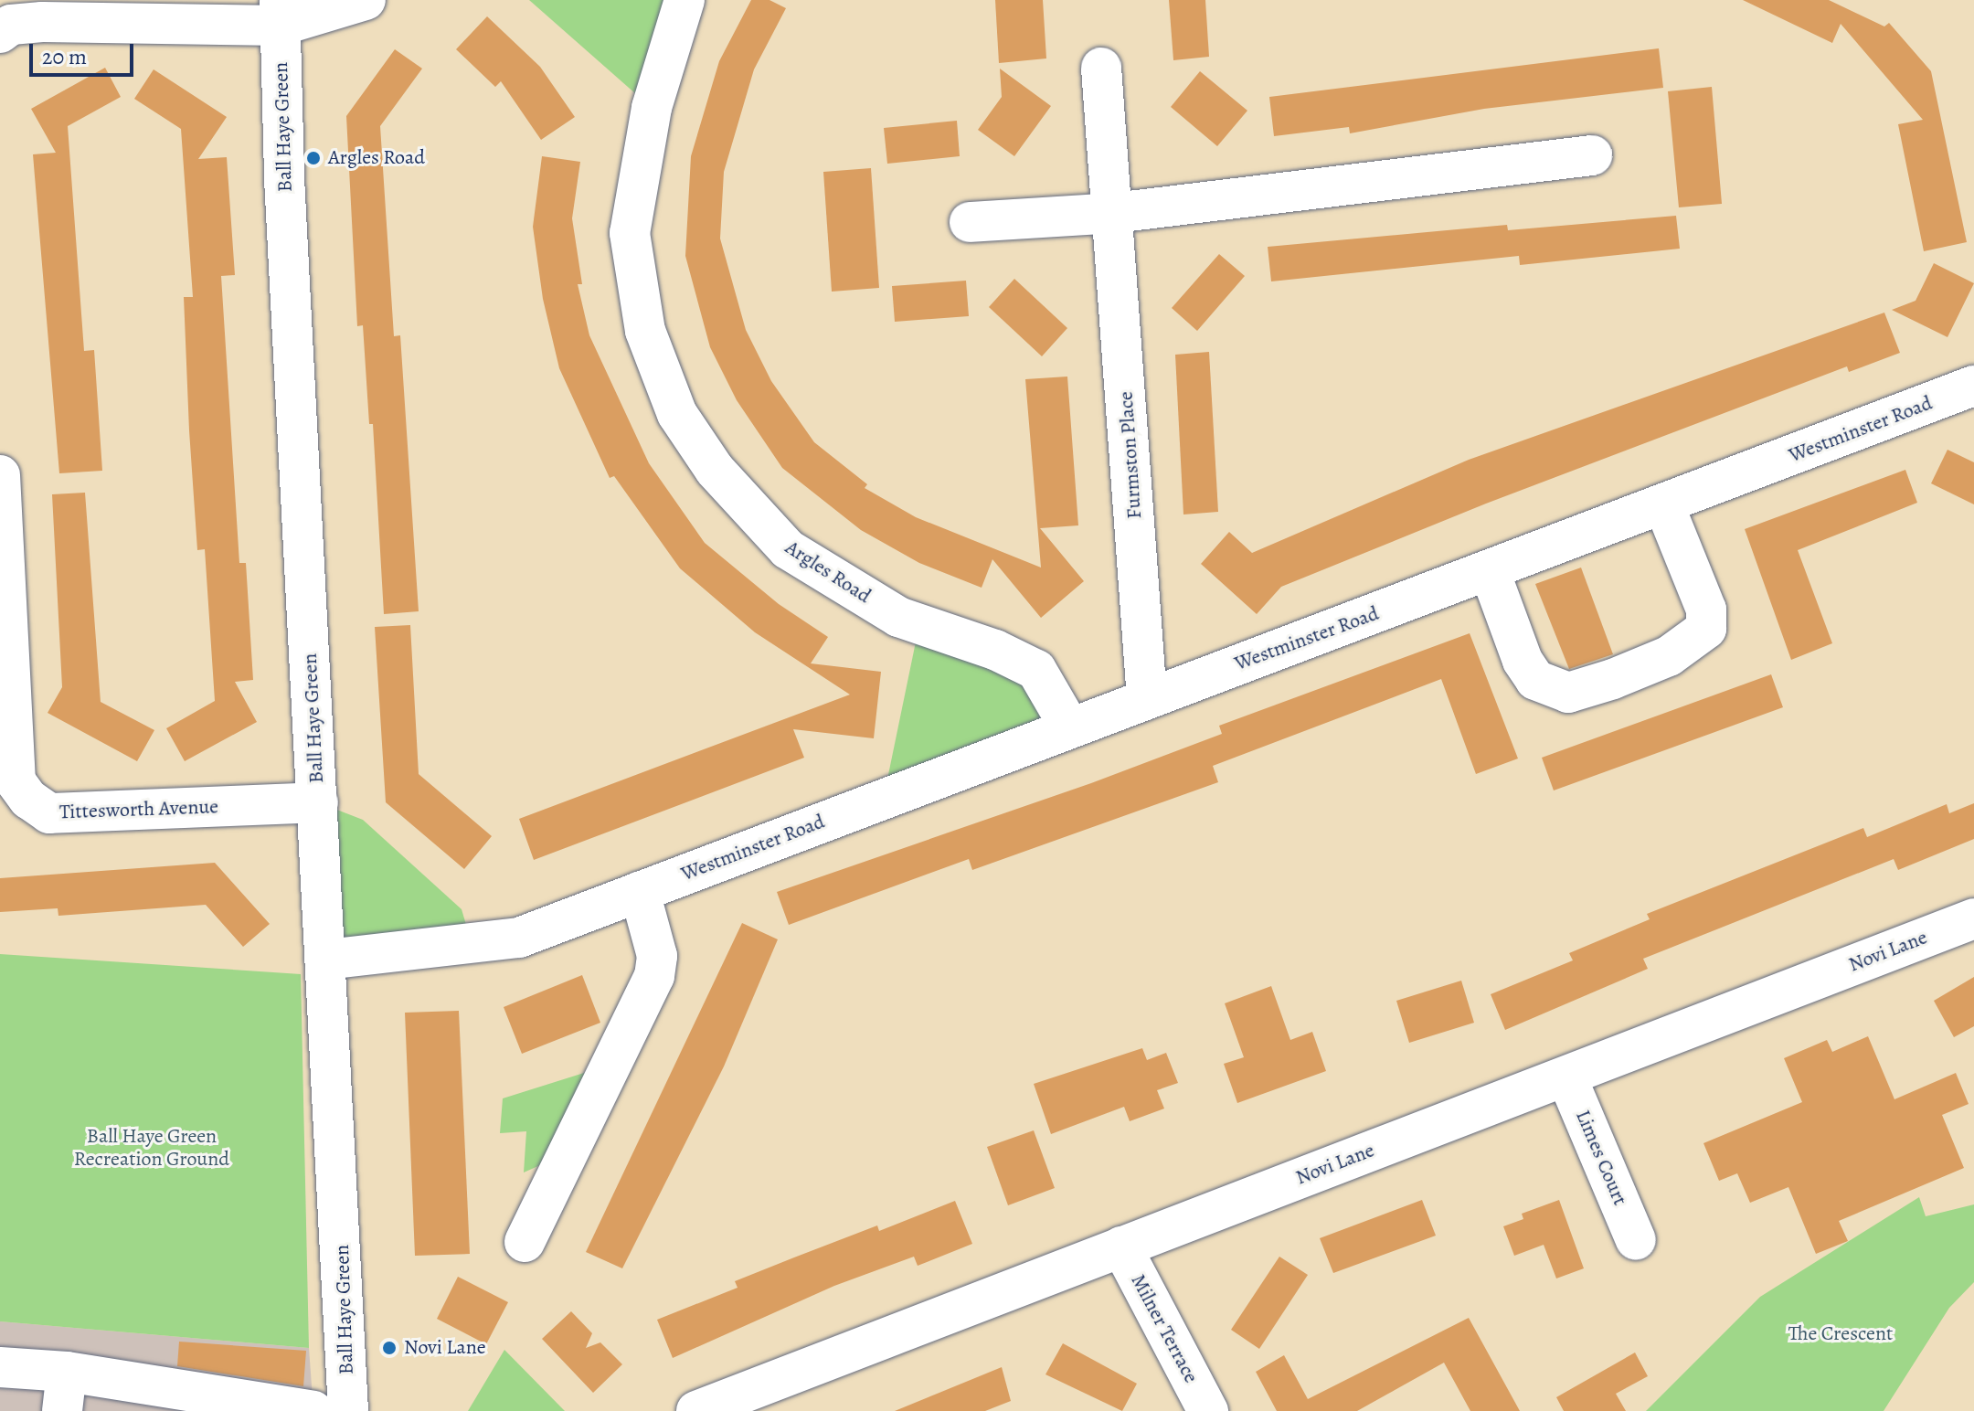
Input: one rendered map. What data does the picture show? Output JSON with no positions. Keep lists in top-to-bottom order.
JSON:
{
  "streets": {
    "street": [
      "Ball Haye Green",
      "Westminster Road",
      "Furmston Place",
      "Argles Road",
      "Tittesworth Avenue",
      "Novi Lane",
      "Limes Court",
      "Milner Terrace"
    ]
  },
  "crossings": [
    ["Ball Haye Green", "Westminster Road"],
    ["Ball Haye Green", "Tittesworth Avenue"],
    ["Westminster Road", "Furmston Place"],
    ["Westminster Road", "Argles Road"],
    ["Novi Lane", "Limes Court"],
    ["Novi Lane", "Milner Terrace"]
  ],
  "parks": ["Ball Haye Green Recreation Ground", "The Crescent"],
  "places": ["Argles Road", "Novi Lane"],
  "scale_bar": "20 m"
}
